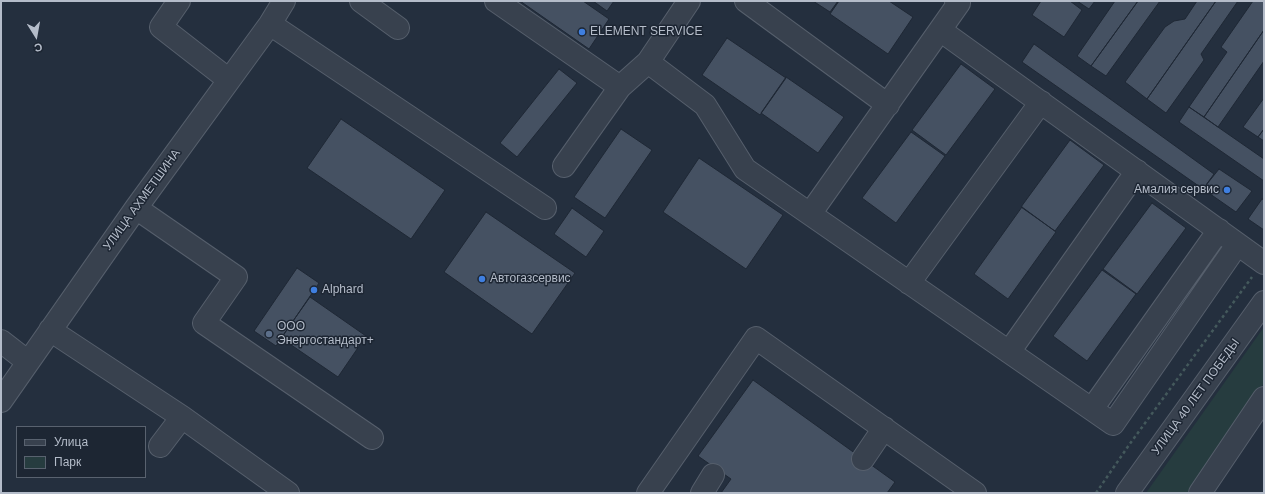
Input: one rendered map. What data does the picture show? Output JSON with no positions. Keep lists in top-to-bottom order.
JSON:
{
  "streets": {
    "street": ["УЛИЦА АХМЕТШИНА", "УЛИЦА 40 ЛЕТ ПОБЕДЫ"]
  },
  "places": [
    "ELEMENT SERVICE",
    "Амалия сервис",
    "Автогазсервис",
    "Alphard",
    "ООО Энергостандарт+"
  ],
  "legend": ["Улица", "Парк"],
  "north": "bottom"
}
